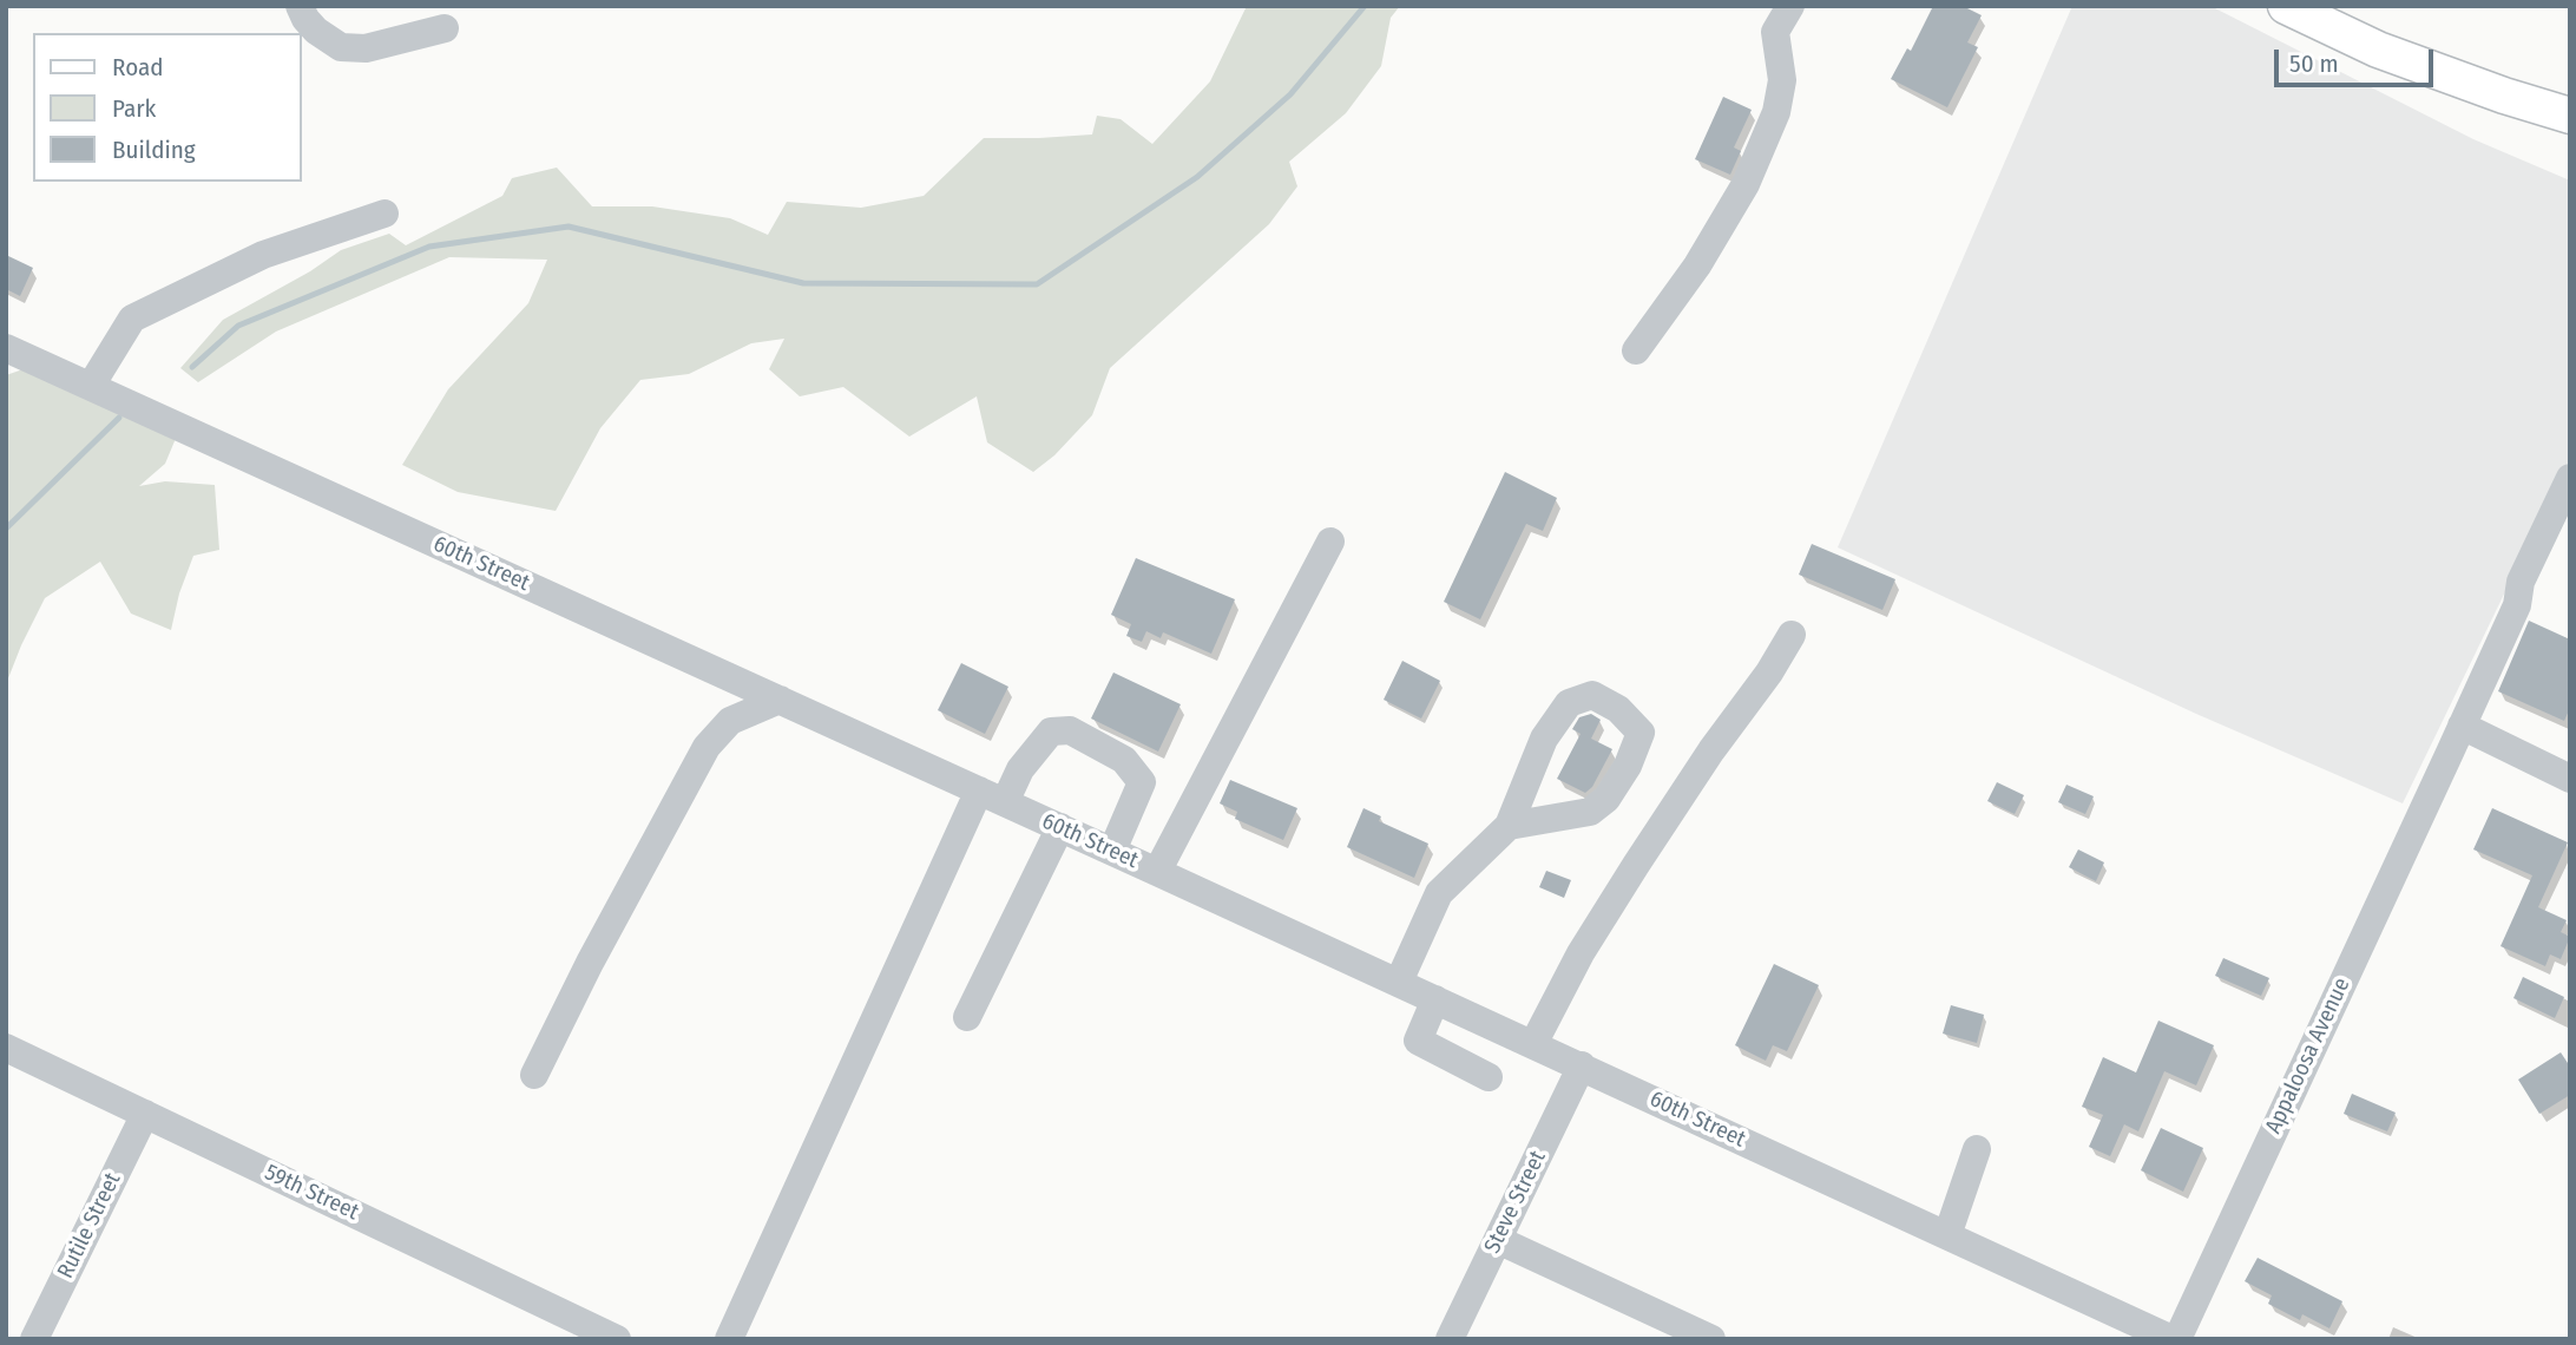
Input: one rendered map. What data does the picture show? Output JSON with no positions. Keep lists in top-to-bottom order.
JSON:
{
  "streets": {
    "street": [
      "60th Street",
      "Appaloosa Avenue",
      "59th Street",
      "Steve Street",
      "Rutile Street"
    ]
  },
  "crossings": [
    ["60th Street", "Appaloosa Avenue"],
    ["60th Street", "Steve Street"],
    ["59th Street", "Rutile Street"]
  ],
  "legend": ["Road", "Park", "Building"],
  "scale_bar": "50 m"
}
